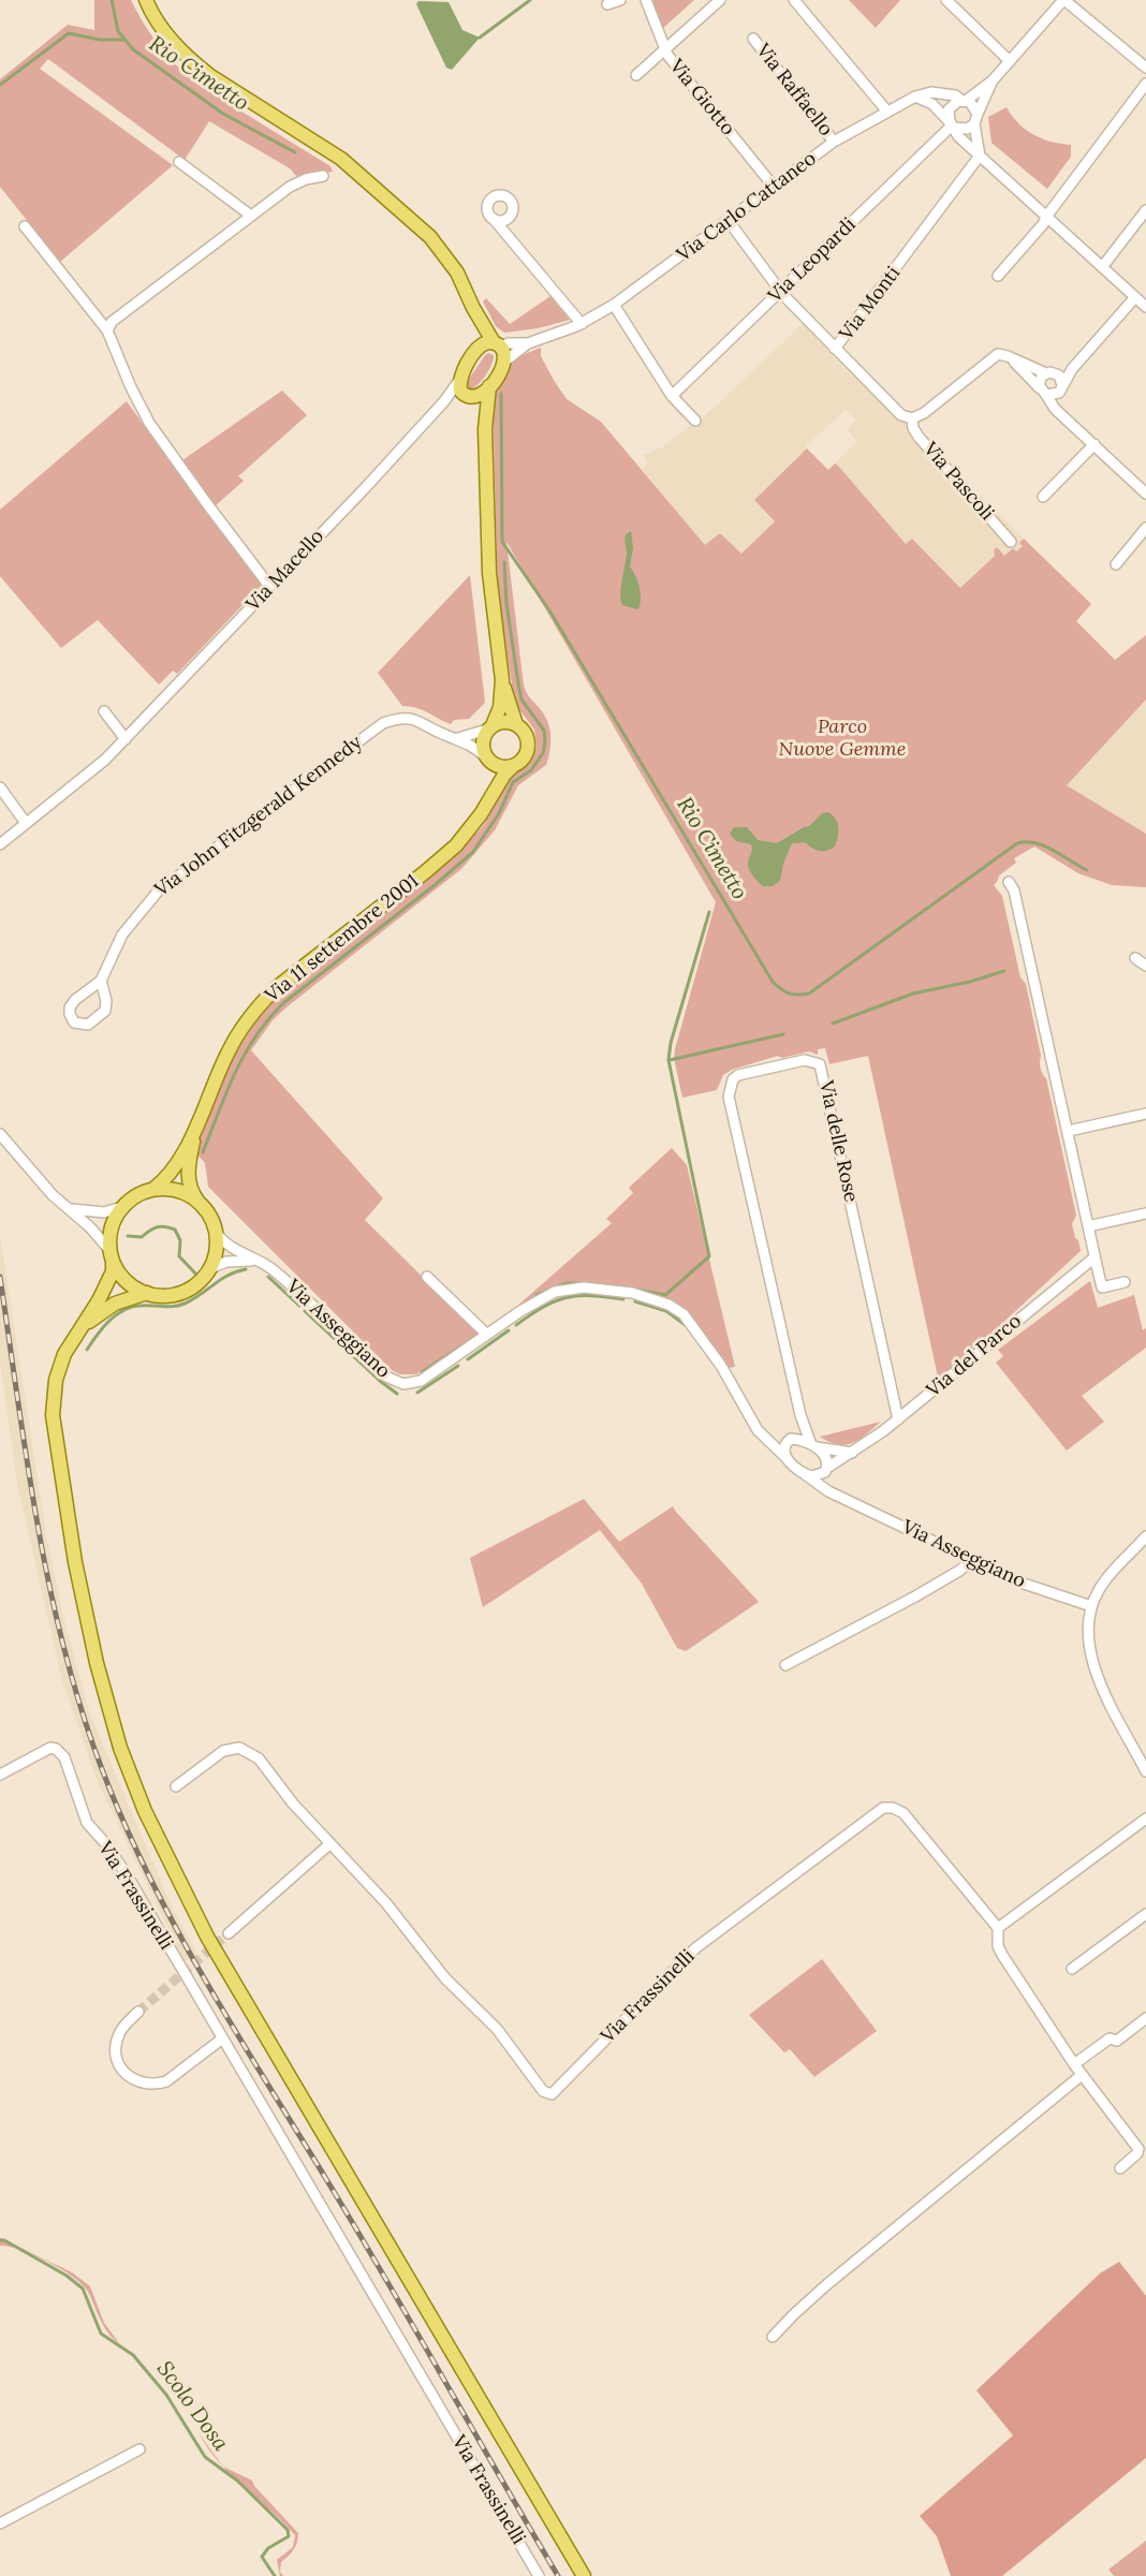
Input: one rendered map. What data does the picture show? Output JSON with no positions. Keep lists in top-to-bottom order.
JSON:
{
  "streets": {
    "main road": ["Via 11 settembre 2001", "Via Asseggiano"],
    "street": [
      "Via Raffaello",
      "Via Giotto",
      "Via Carlo Cattaneo",
      "Via Leopardi",
      "Via Monti",
      "Via Pascoli",
      "Via Macello",
      "Via John Fitzgerald Kennedy",
      "Via delle Rose",
      "Via del Parco",
      "Via Frassinelli"
    ]
  },
  "crossings": [
    ["Via Raffaello", "Via Carlo Cattaneo"],
    ["Via Giotto", "Via Carlo Cattaneo"],
    ["Via Carlo Cattaneo", "Via Leopardi"],
    ["Via Carlo Cattaneo", "Via Monti"],
    ["Via Carlo Cattaneo", "Via 11 settembre 2001"],
    ["Via Leopardi", "Via Monti"],
    ["Via Monti", "Via Pascoli"],
    ["Via Macello", "Via 11 settembre 2001"],
    ["Via John Fitzgerald Kennedy", "Via 11 settembre 2001"],
    ["Via 11 settembre 2001", "Via Asseggiano"],
    ["Via delle Rose", "Via Asseggiano"],
    ["Via delle Rose", "Via del Parco"]
  ],
  "water": ["Rio Cimetto", "Scolo Dosa"],
  "parks": ["Parco Nuove Gemme"]
}
